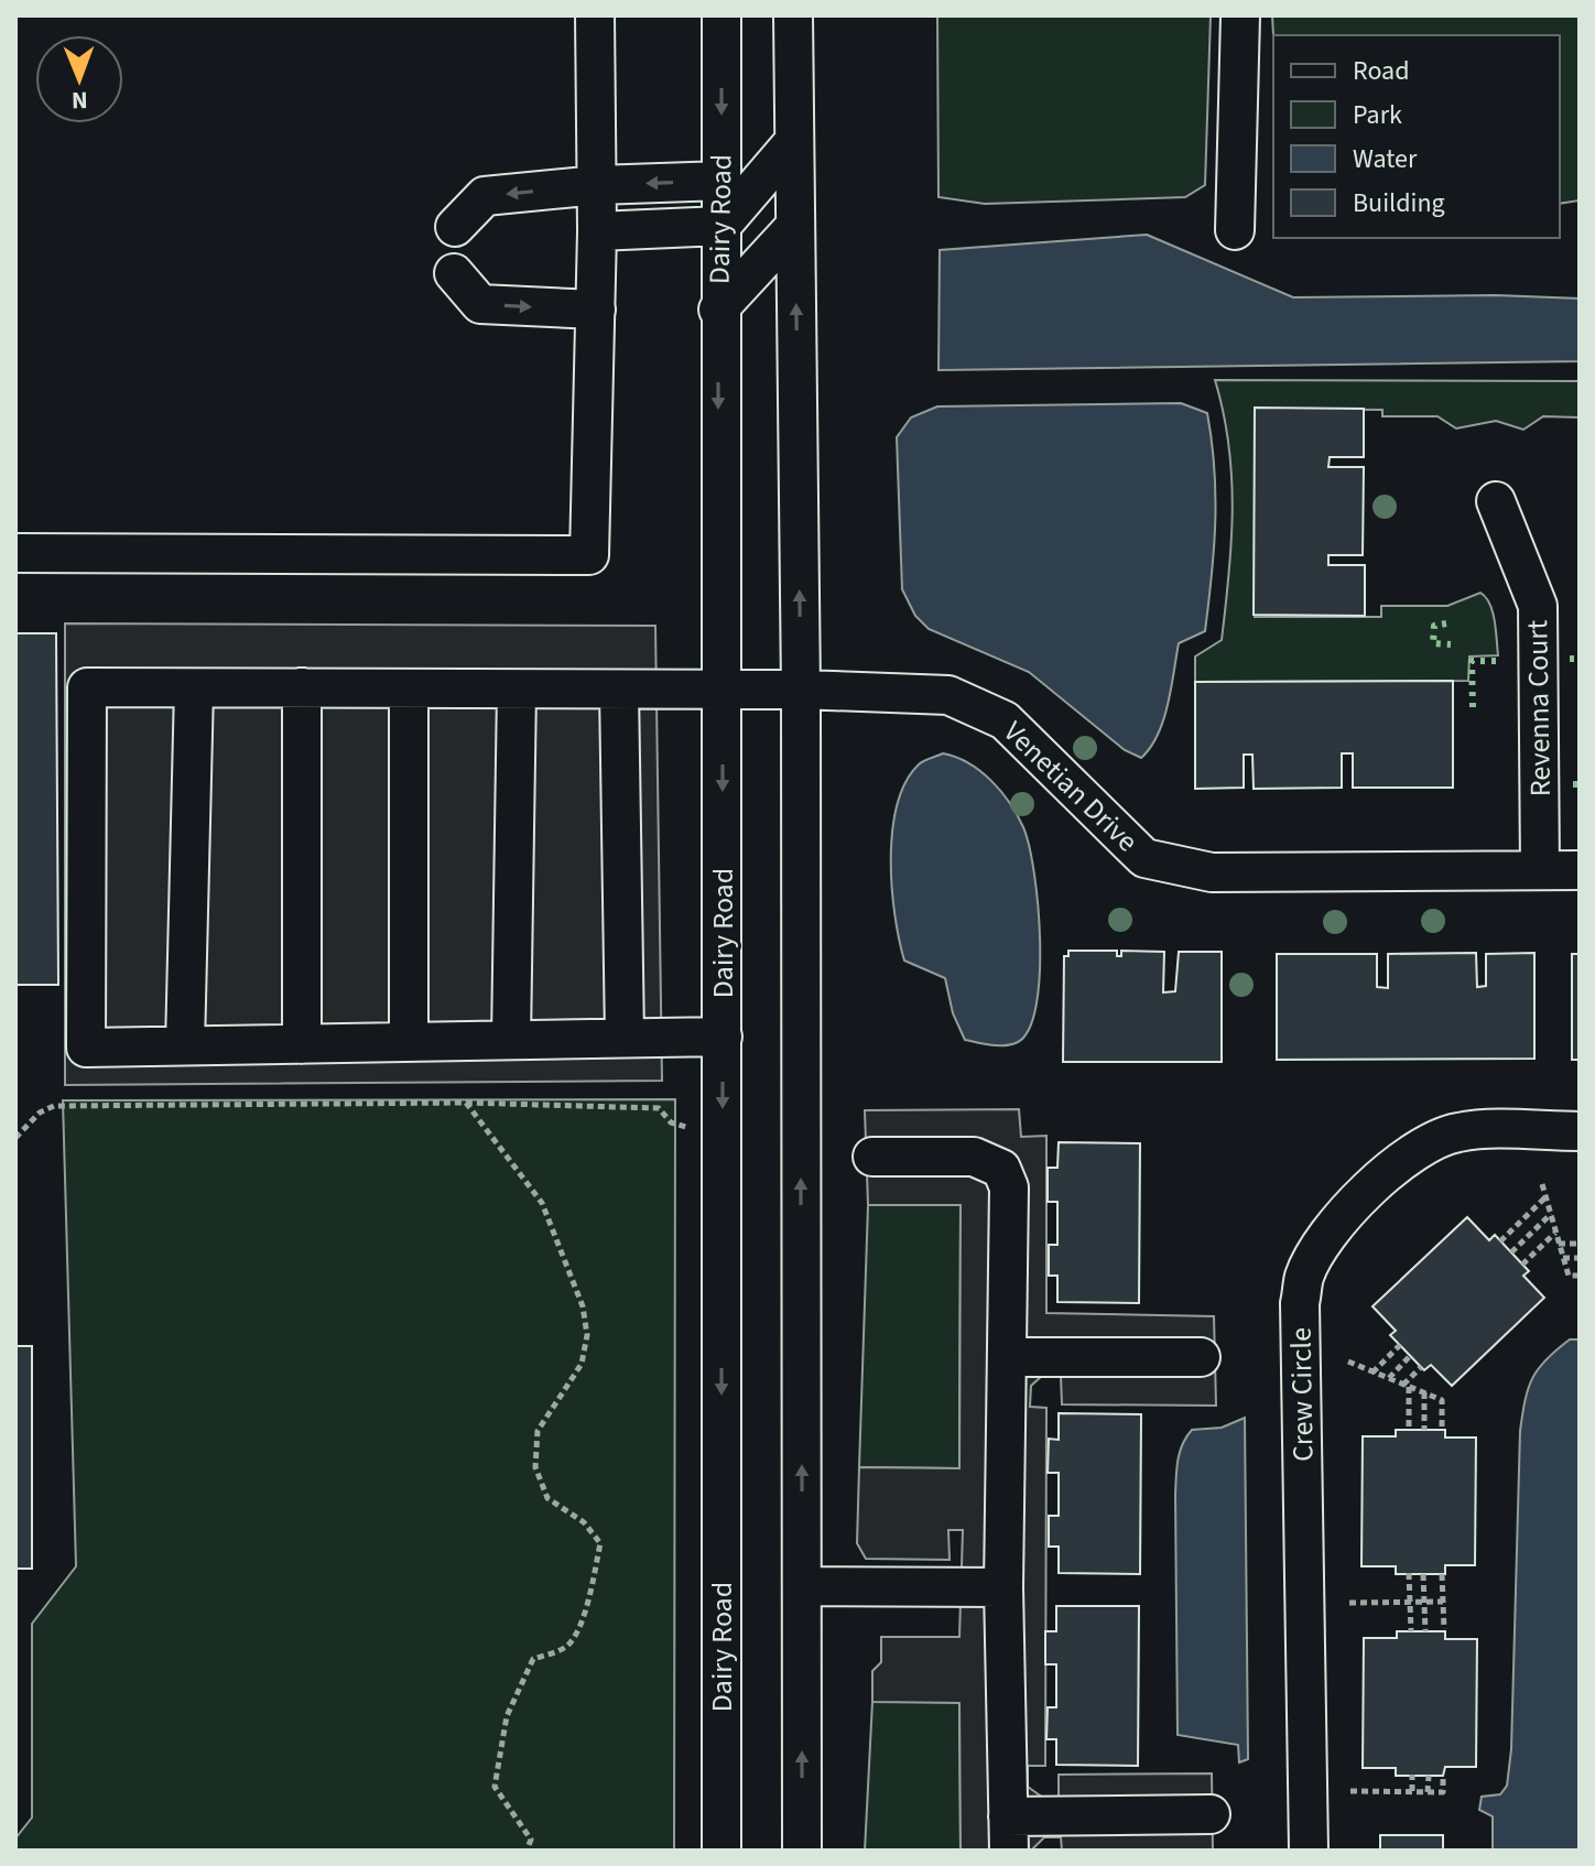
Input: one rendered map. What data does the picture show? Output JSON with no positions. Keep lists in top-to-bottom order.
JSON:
{
  "streets": {
    "street": [
      "Dairy Road",
      "Revenna Court",
      "Venetian Drive",
      "Crew Circle"
    ]
  },
  "crossings": [
    ["Dairy Road", "Venetian Drive"],
    ["Revenna Court", "Venetian Drive"]
  ],
  "legend": [
    "Road",
    "Park",
    "Water",
    "Building"
  ],
  "north": "bottom"
}
